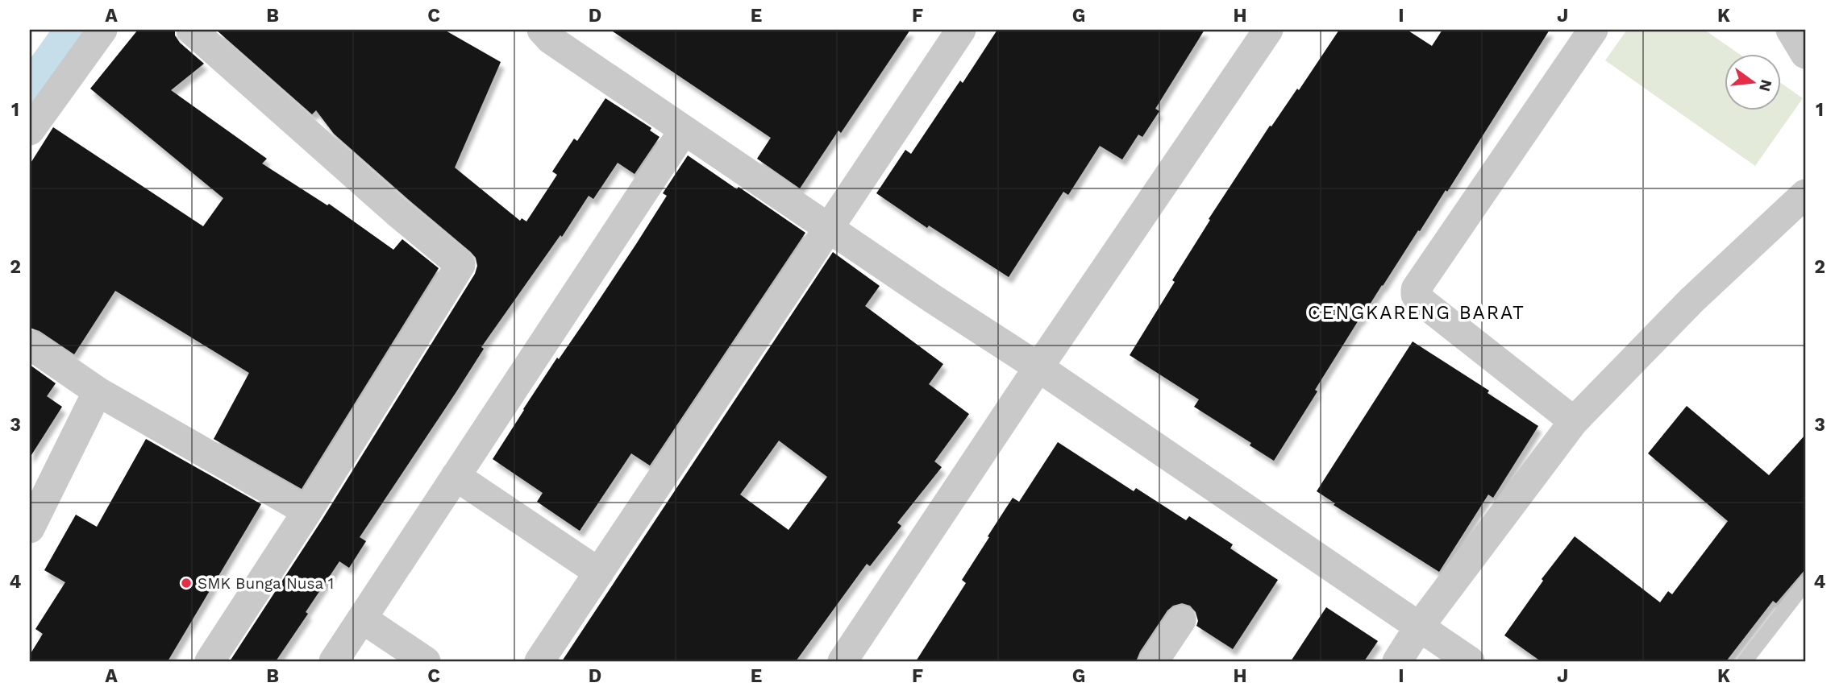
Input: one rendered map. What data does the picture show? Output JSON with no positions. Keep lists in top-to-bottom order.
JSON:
{
  "districts": ["CENGKARENG BARAT"],
  "places": ["SMK Bunga Nusa 1"],
  "north": "right",
  "grid": {
    "columns": [
      "A",
      "B",
      "C",
      "D",
      "E",
      "F",
      "G",
      "H",
      "I",
      "J",
      "K"
    ],
    "rows": [
      "1",
      "2",
      "3",
      "4"
    ]
  }
}
